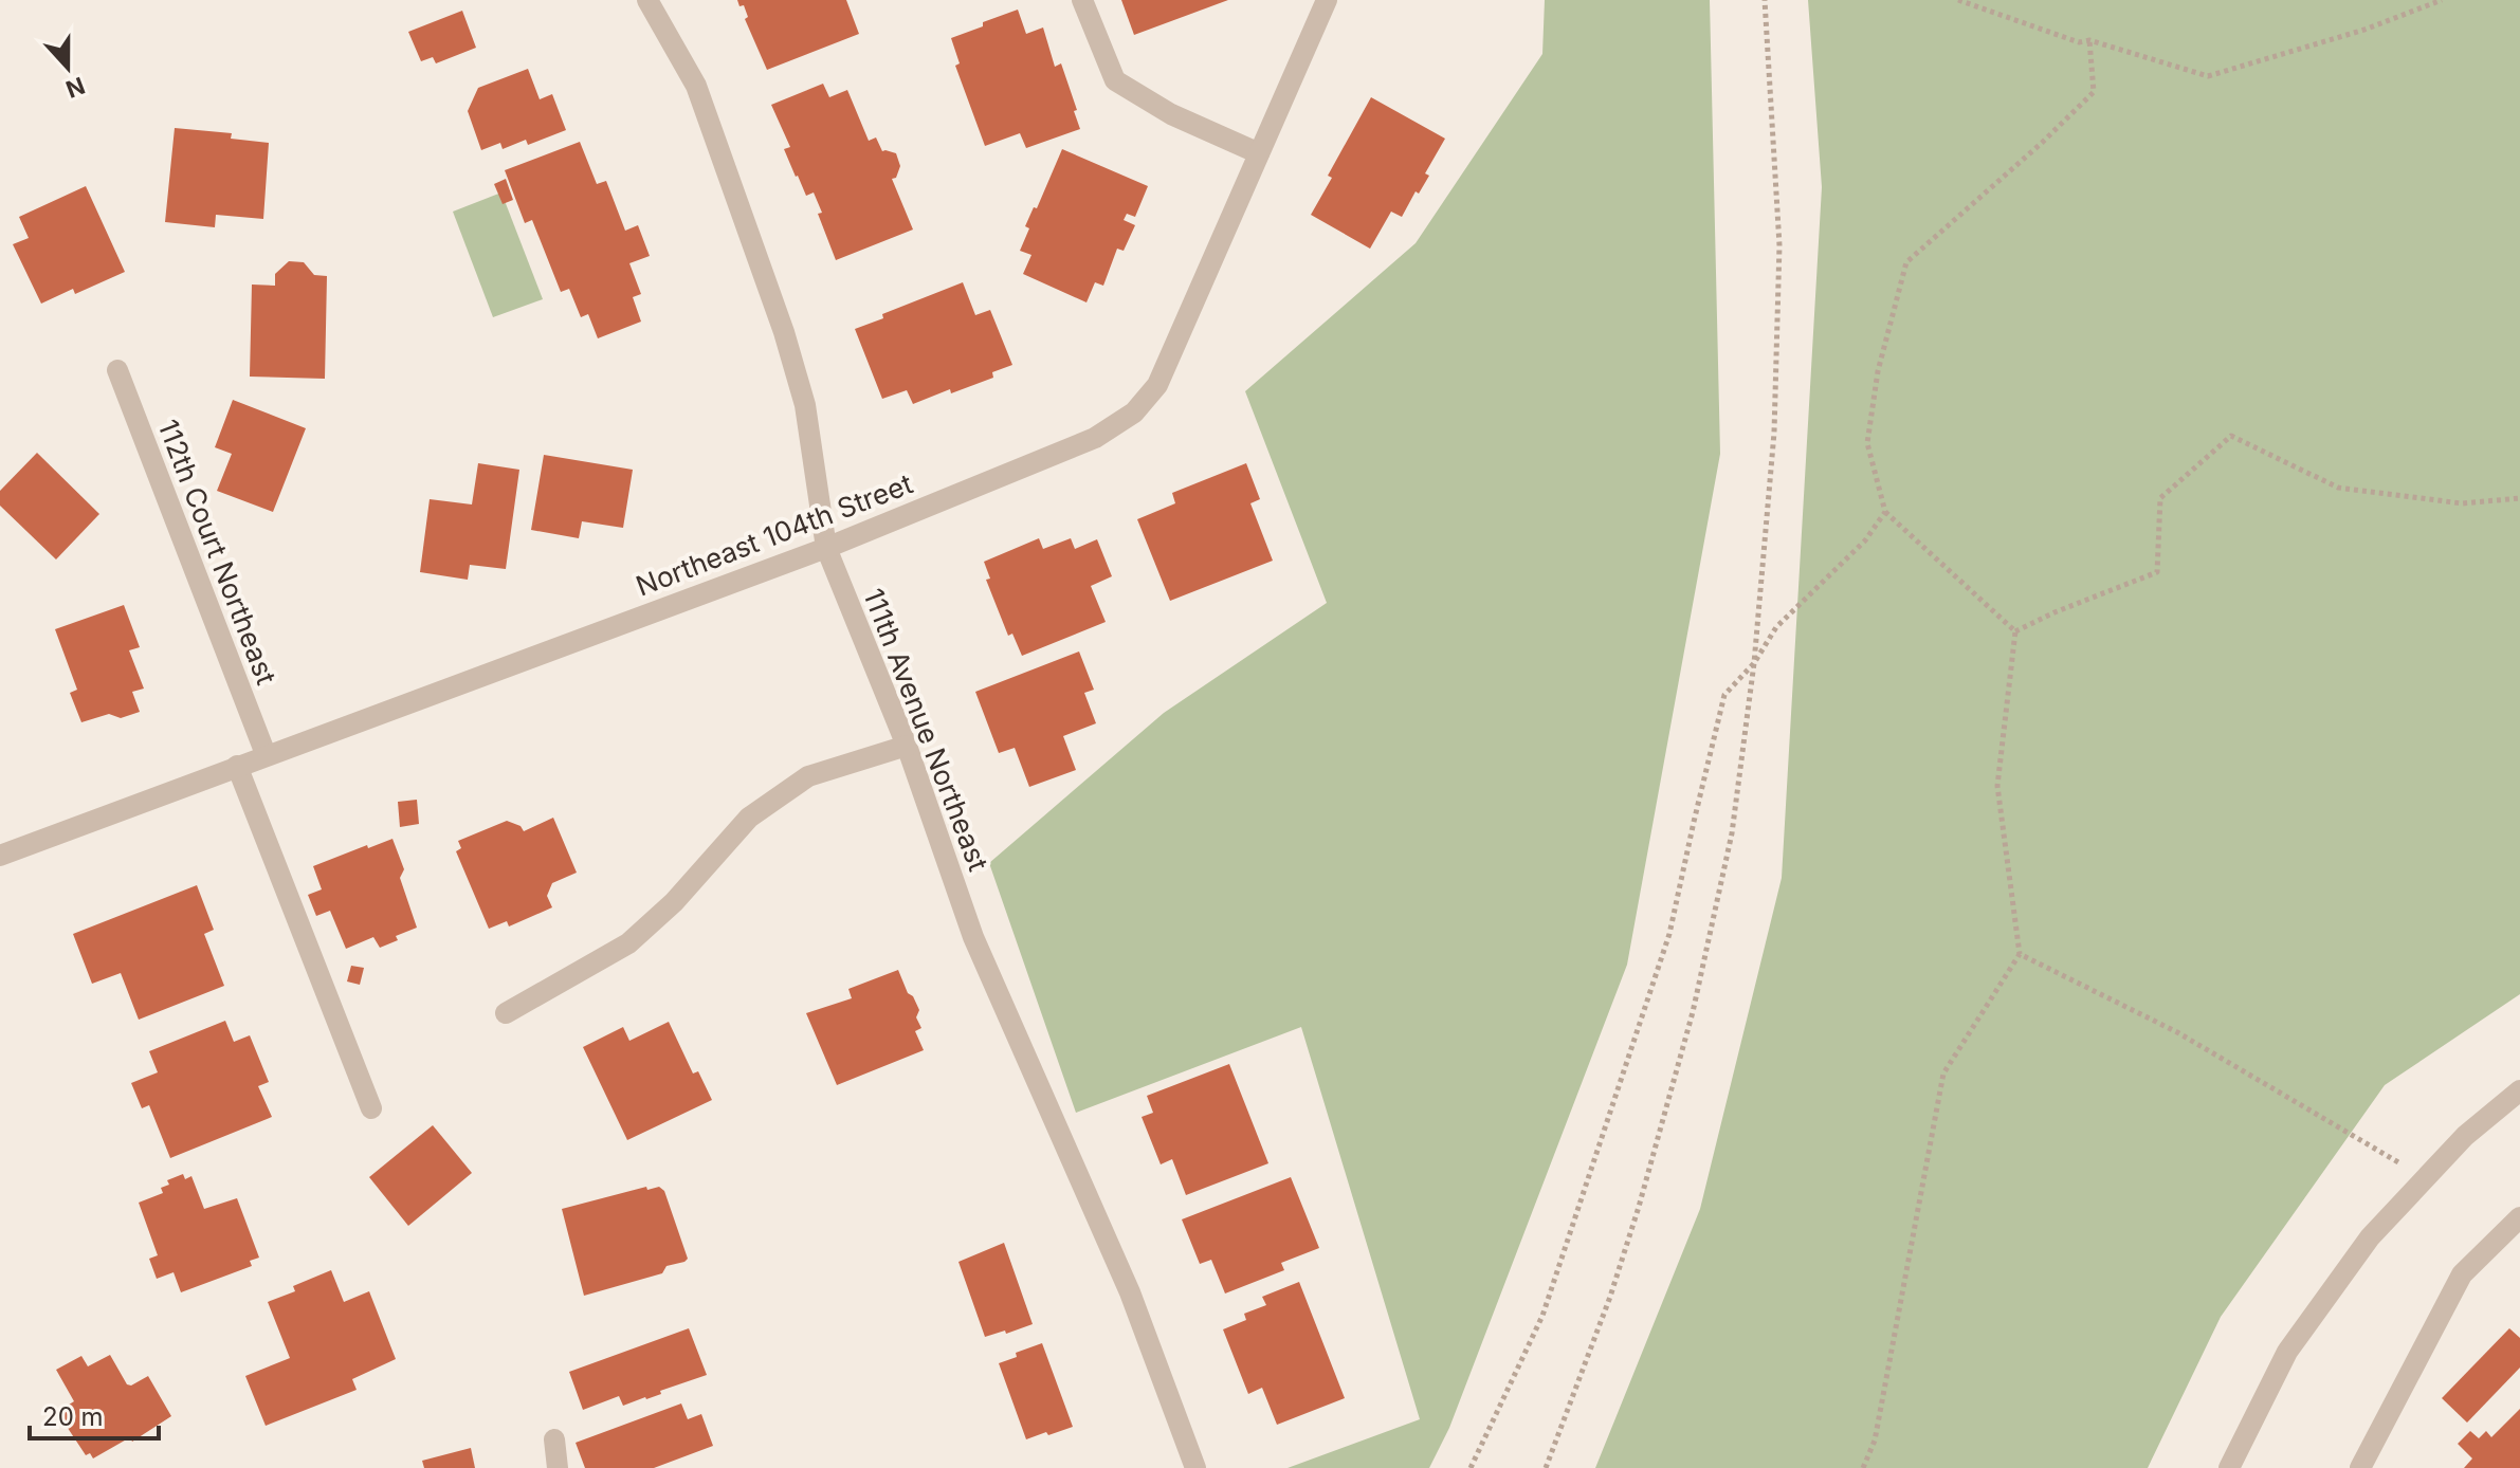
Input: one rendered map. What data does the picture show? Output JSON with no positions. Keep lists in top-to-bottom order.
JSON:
{
  "streets": {
    "street": ["Northeast 104th Street", "112th Court Northeast", "111th Avenue Northeast"]
  },
  "crossings": [
    ["Northeast 104th Street", "112th Court Northeast"],
    ["Northeast 104th Street", "111th Avenue Northeast"]
  ],
  "scale_bar": "20 m",
  "north": "bottom"
}
